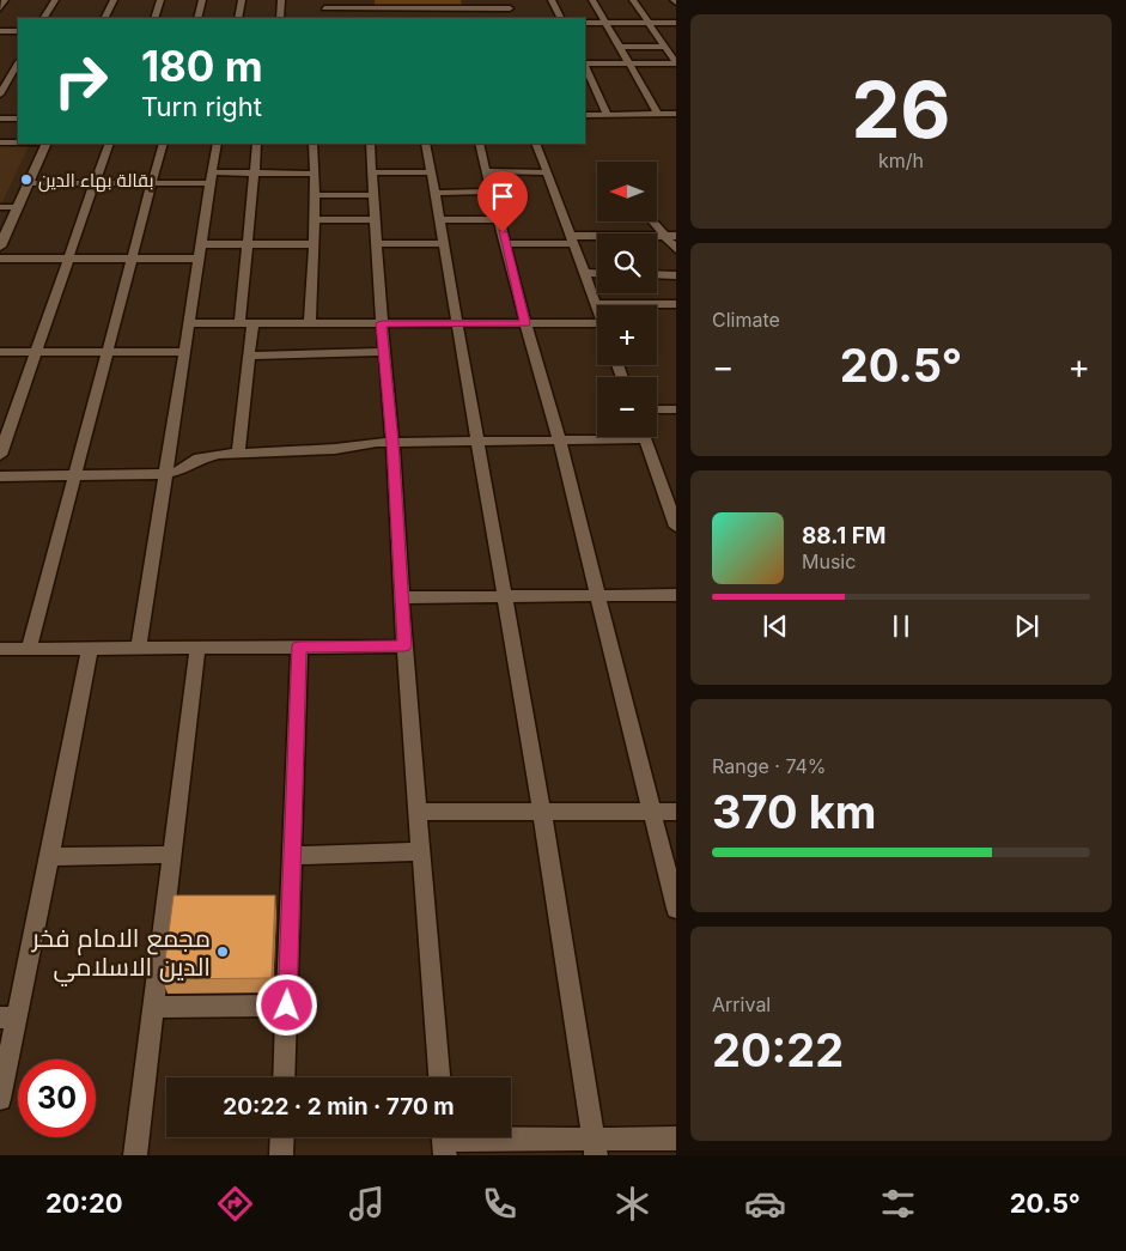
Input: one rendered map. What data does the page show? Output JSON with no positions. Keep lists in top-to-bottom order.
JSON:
{
  "places": ["بقالة بهاء الدين", "مجمع الامام فخر الدين الاسلامي"],
  "north": "left",
  "page": {
    "tile": [
      ["26", "km/h"],
      "Climate",
      ["Range · 74%", "370 km"],
      ["Arrival", "20:22"]
    ],
    "turn": ["180 m", "Turn right"],
    "map_buttons": ["+", "−"],
    "heat": ["−", "20.5°", "+"],
    "song": ["88.1 FM", "Music"],
    "limit": "30",
    "trip": "20:22 · 2 min · 770 m",
    "tabs": ["20:20", "20.5°"]
  }
}
